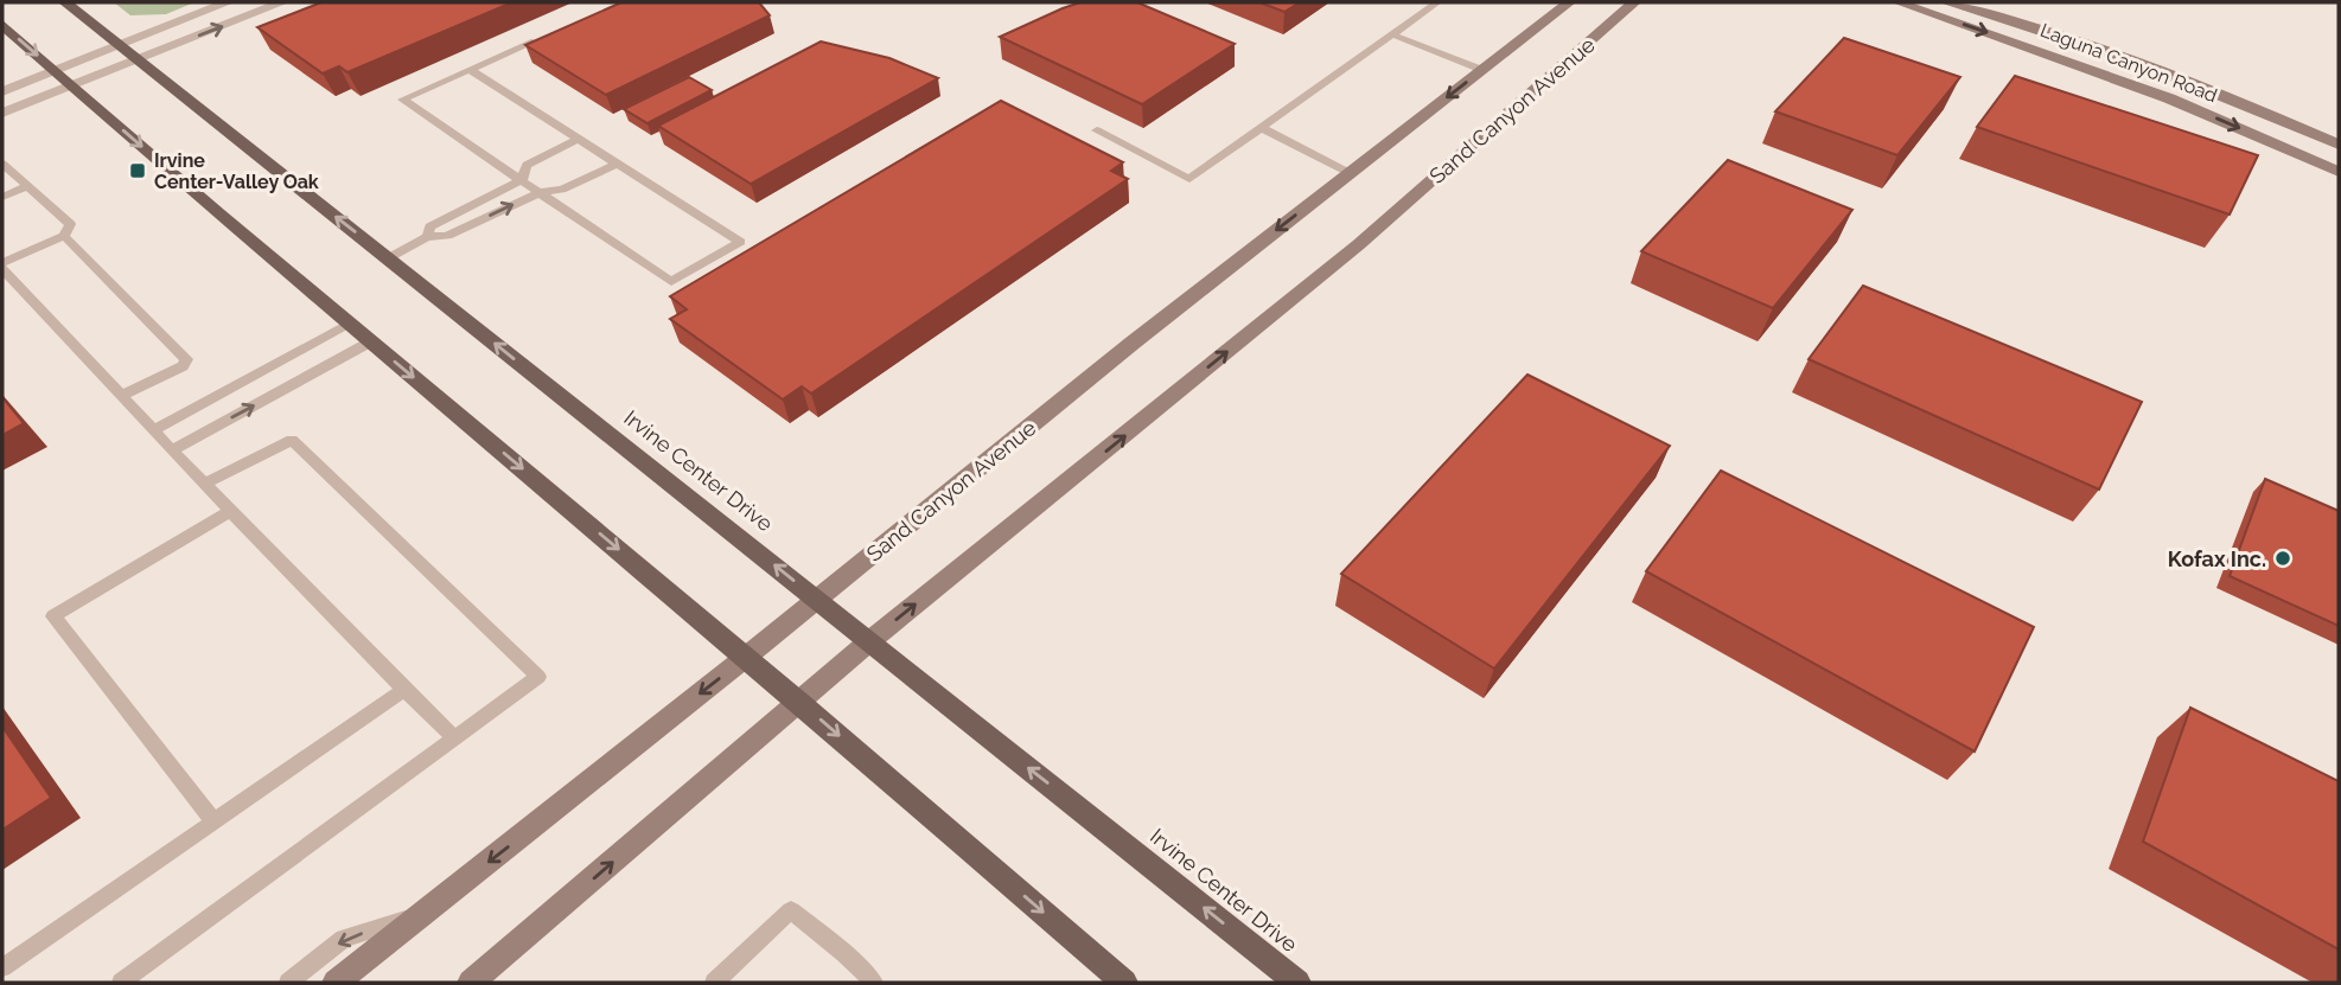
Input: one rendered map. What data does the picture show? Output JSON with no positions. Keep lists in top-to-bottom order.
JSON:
{
  "streets": {
    "main road": ["Laguna Canyon Road", "Sand Canyon Avenue", "Irvine Center Drive"]
  },
  "crossings": [
    ["Sand Canyon Avenue", "Irvine Center Drive"]
  ],
  "places": {
    "transit": ["Irvine Center-Valley Oak"],
    "other": ["Kofax Inc."]
  }
}
